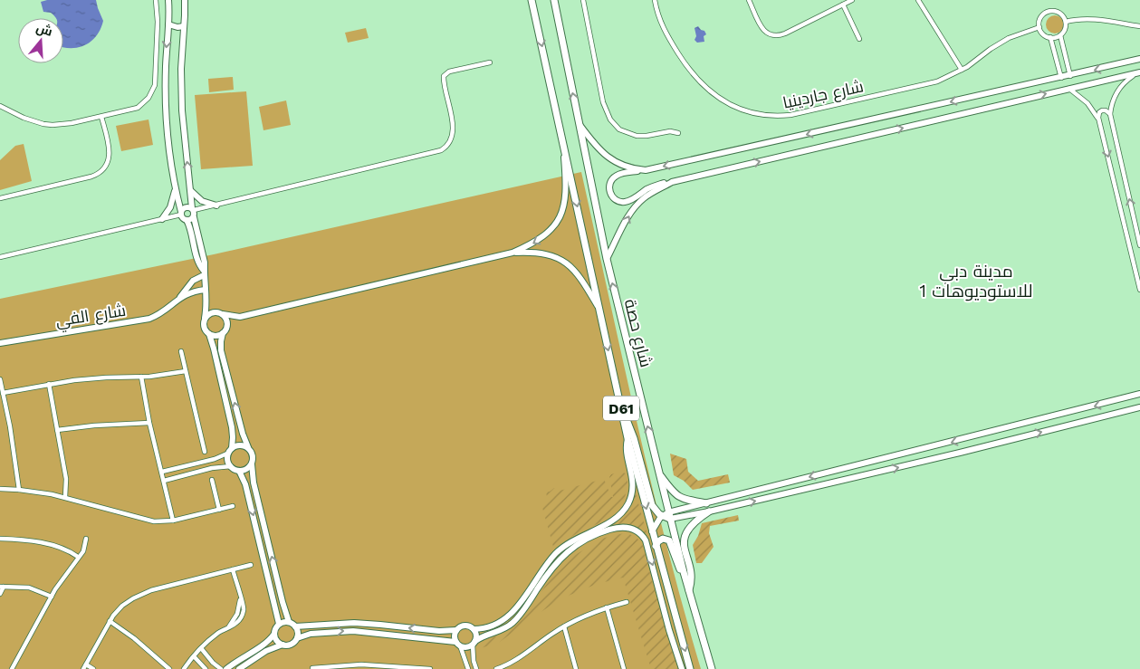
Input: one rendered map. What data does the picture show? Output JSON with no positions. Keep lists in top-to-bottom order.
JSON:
{
  "streets": {
    "main road": ["شارع حصة", "D61"],
    "street": ["شارع جاردينيا", "شارع الفي"]
  },
  "districts": ["مدينة دبي للاستوديوهات 1"],
  "north": "top"
}
